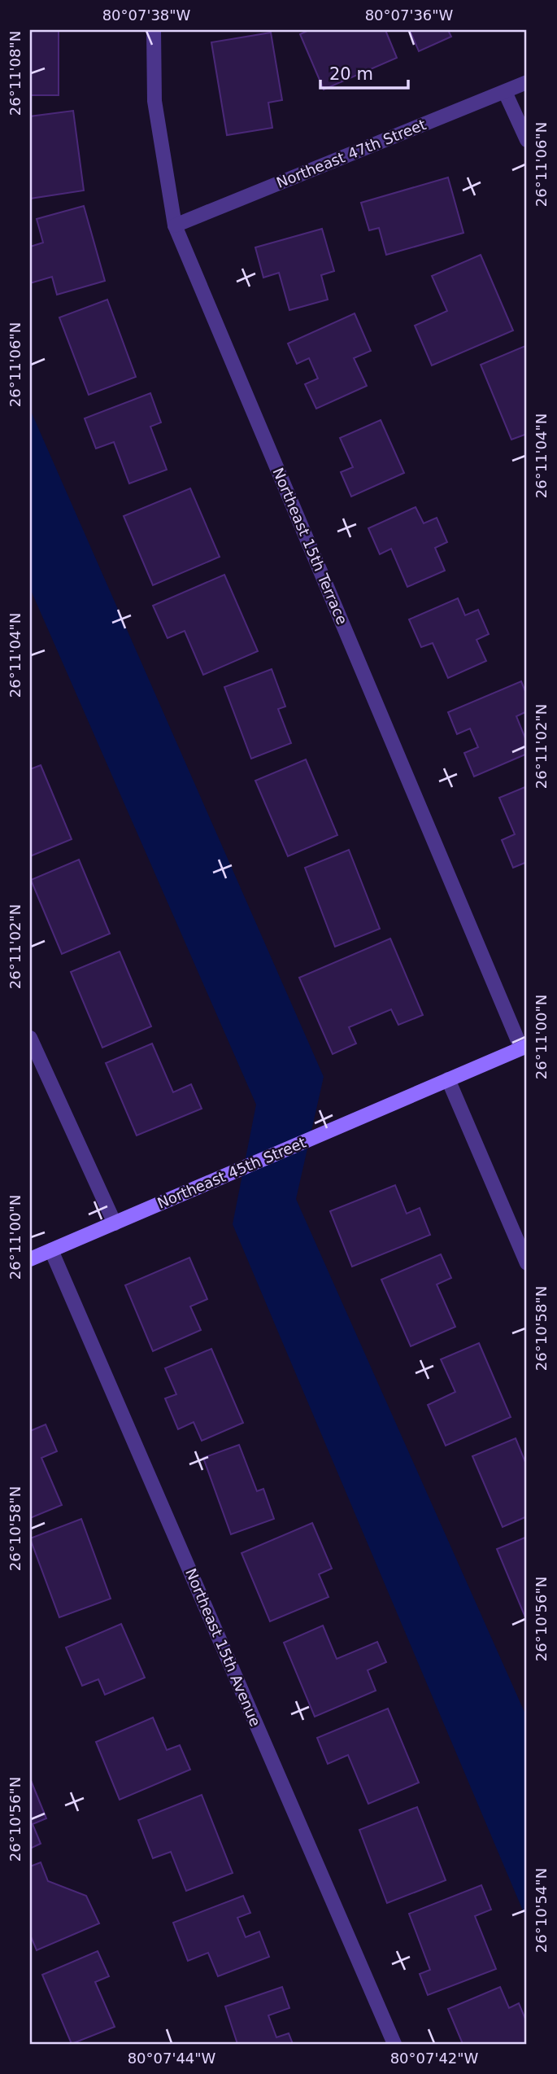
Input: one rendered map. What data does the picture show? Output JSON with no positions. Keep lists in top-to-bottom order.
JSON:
{
  "streets": {
    "street": [
      "Northeast 47th Street",
      "Northeast 15th Terrace",
      "Northeast 45th Street",
      "Northeast 15th Avenue"
    ]
  },
  "crossings": [
    ["Northeast 47th Street", "Northeast 15th Terrace"],
    ["Northeast 15th Terrace", "Northeast 45th Street"],
    ["Northeast 45th Street", "Northeast 15th Avenue"]
  ],
  "scale_bar": "20 m",
  "coordinates": [
    "80°07'38\"W",
    "80°07'36\"W",
    "26°11'08\"N",
    "26°11'06\"N",
    "26°11'04\"N",
    "26°11'02\"N",
    "26°11'00\"N",
    "26°10'58\"N",
    "26°10'56\"N",
    "26°10'54\"N",
    "80°07'44\"W",
    "80°07'42\"W"
  ]
}
